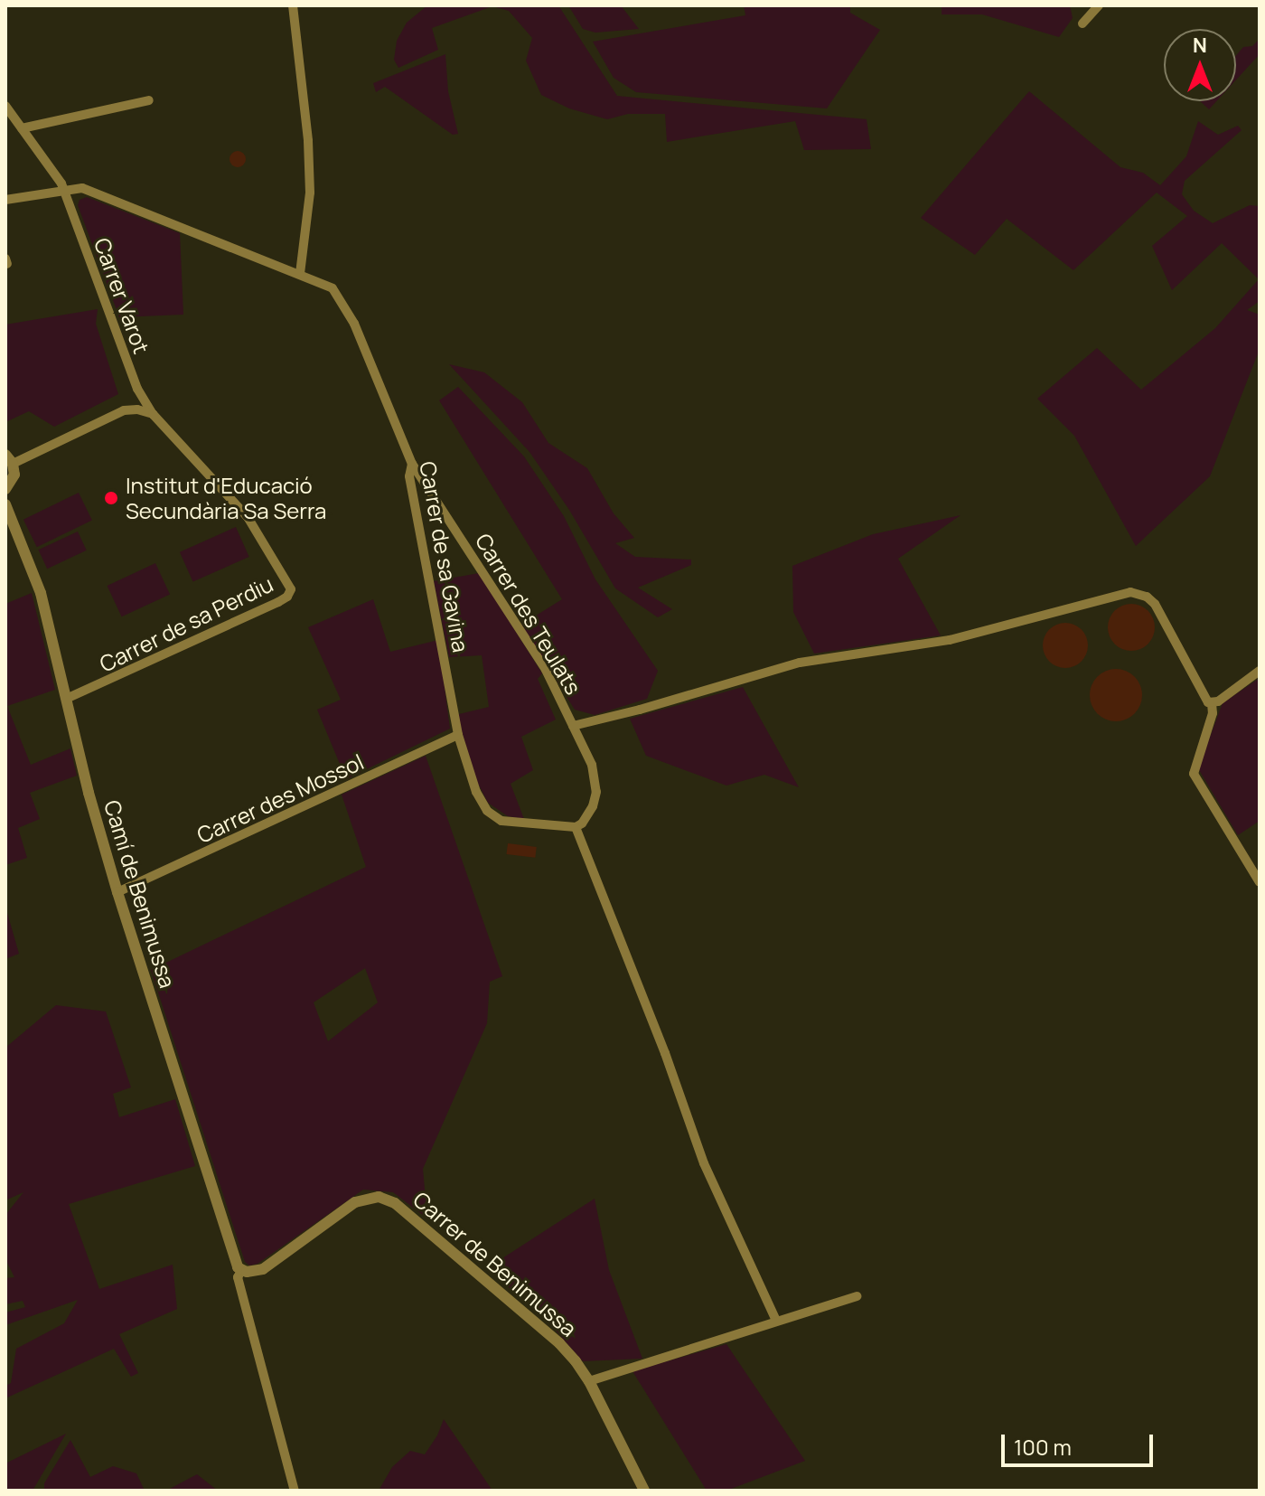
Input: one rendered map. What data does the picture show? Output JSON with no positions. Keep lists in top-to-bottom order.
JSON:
{
  "streets": {
    "street": [
      "Carrer Varot",
      "Carrer de sa Gavina",
      "Carrer des Teulats",
      "Carrer de sa Perdiu",
      "Carrer des Mossol",
      "Camí de Benimussa",
      "Carrer de Benimussa"
    ]
  },
  "crossings": [
    ["Carrer Varot", "Carrer de sa Gavina"],
    ["Carrer Varot", "Carrer de sa Perdiu"],
    ["Carrer de sa Gavina", "Carrer des Teulats"],
    ["Carrer de sa Gavina", "Carrer des Mossol"],
    ["Carrer de sa Perdiu", "Camí de Benimussa"],
    ["Carrer des Mossol", "Camí de Benimussa"],
    ["Camí de Benimussa", "Carrer de Benimussa"]
  ],
  "places": ["Institut d'Educació Secundària Sa Serra"],
  "scale_bar": "100 m",
  "north": "top"
}
